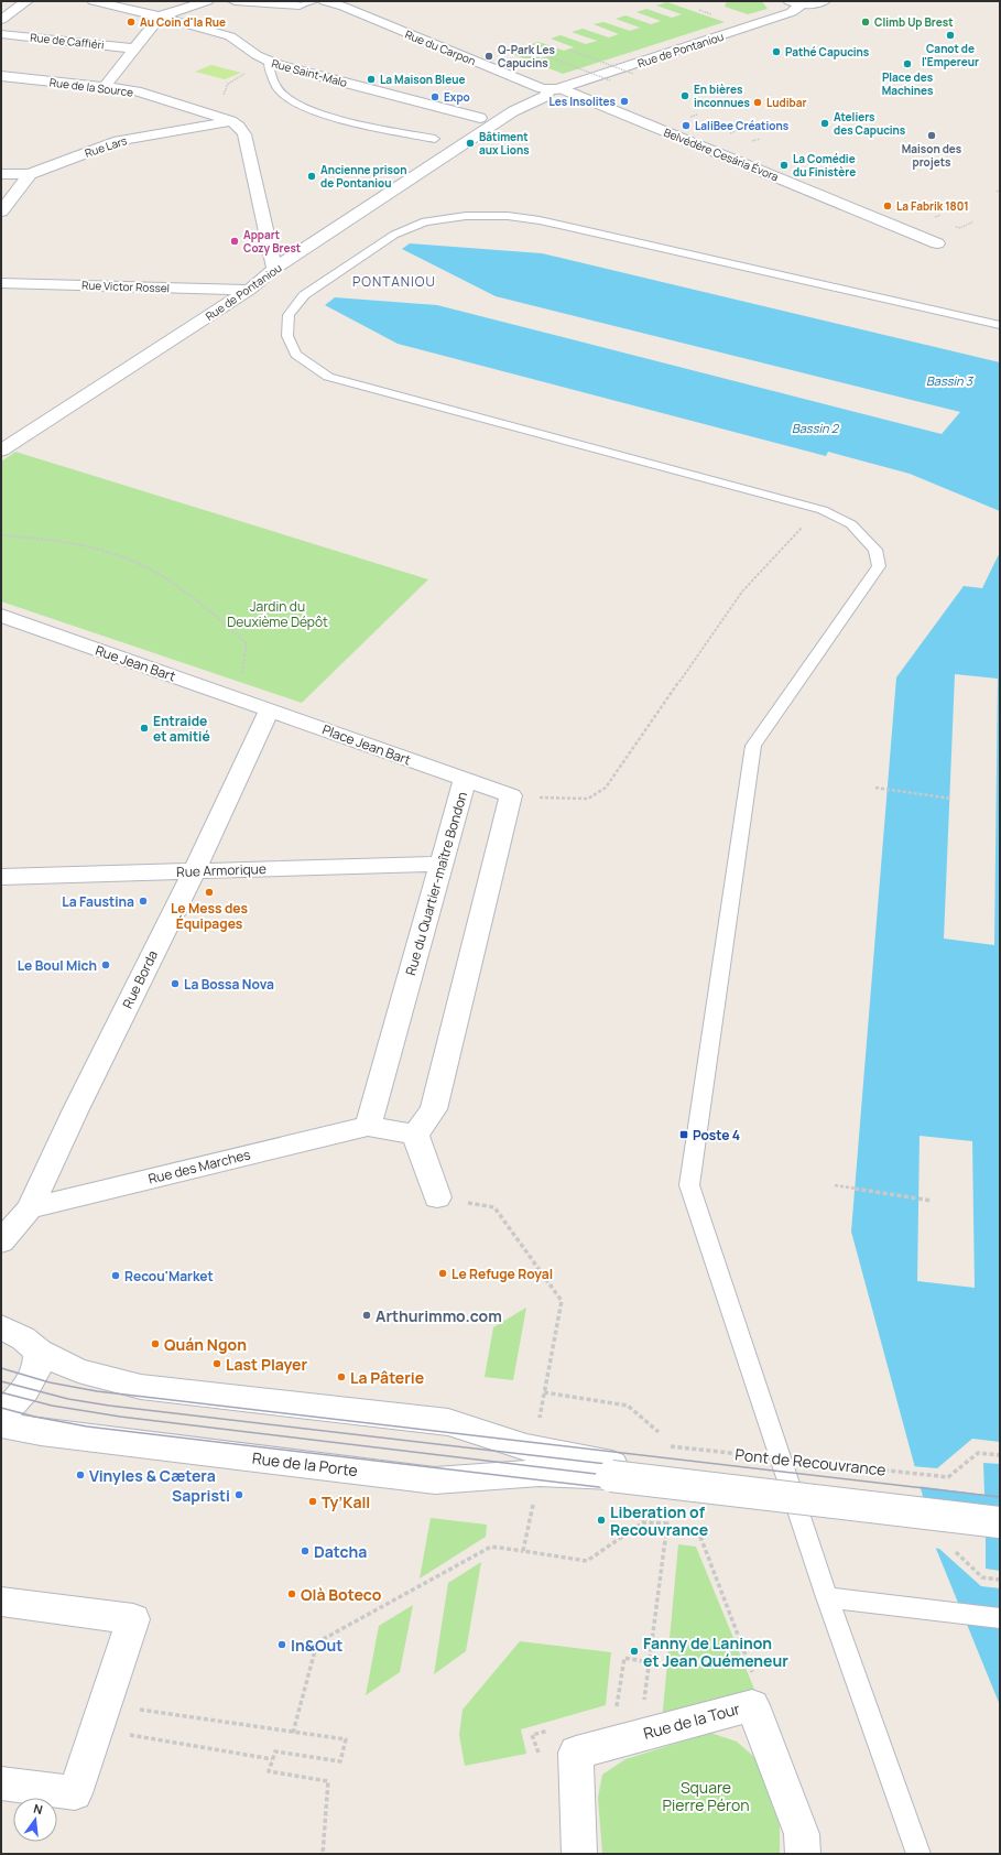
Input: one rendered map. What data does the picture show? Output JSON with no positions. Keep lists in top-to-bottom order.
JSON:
{
  "streets": {
    "street": [
      "Rue de Caffiéri",
      "Rue du Carpon",
      "Rue de Pontaniou",
      "Rue Saint-Malo",
      "Rue de la Source",
      "Rue Lars",
      "Belvédère Cesária Évora",
      "Rue Victor Rossel",
      "Rue Jean Bart",
      "Place Jean Bart",
      "Rue Armorique",
      "Rue du Quartier-maître Bondon",
      "Rue Borda",
      "Rue des Marches",
      "Pont de Recouvrance",
      "Rue de la Porte",
      "Rue de la Tour"
    ]
  },
  "crossings": [
    ["Rue du Carpon", "Rue de Pontaniou"],
    ["Rue du Carpon", "Belvédère Cesária Évora"],
    ["Rue de Pontaniou", "Belvédère Cesária Évora"],
    ["Rue de Pontaniou", "Rue Victor Rossel"],
    ["Rue de la Source", "Rue Lars"],
    ["Rue Jean Bart", "Place Jean Bart"],
    ["Rue Jean Bart", "Rue Borda"],
    ["Place Jean Bart", "Rue du Quartier-maître Bondon"],
    ["Place Jean Bart", "Rue Borda"],
    ["Rue Armorique", "Rue du Quartier-maître Bondon"],
    ["Rue Armorique", "Rue Borda"],
    ["Rue du Quartier-maître Bondon", "Rue des Marches"],
    ["Rue Borda", "Rue des Marches"],
    ["Pont de Recouvrance", "Rue de la Porte"]
  ],
  "districts": ["PONTANIOU"],
  "water": ["Bassin 3", "Bassin 2"],
  "parks": ["Jardin du Deuxième Dépôt", "Square Pierre Péron"],
  "places": {
    "other": [
      "Au Coin d'la Rue",
      "Climb Up Brest",
      "Canot de l'Empereur",
      "Pathé Capucins",
      "Q-Park Les Capucins",
      "Place des Machines",
      "La Maison Bleue",
      "En bières inconnues",
      "Expo",
      "Les Insolites",
      "Ludibar",
      "Ateliers des Capucins",
      "LaliBee Créations",
      "Maison des projets",
      "Bâtiment aux Lions",
      "La Comédie du Finistère",
      "Ancienne prison de Pontaniou",
      "La Fabrik 1801",
      "Appart Cozy Brest",
      "Entraide et amitié",
      "Le Mess des Équipages",
      "La Faustina",
      "Le Boul Mich",
      "La Bossa Nova",
      "Le Refuge Royal",
      "Recou'Market",
      "Arthurimmo.com",
      "Quán Ngon",
      "Last Player",
      "La Pâterie",
      "Vinyles & Cætera",
      "Sapristi",
      "Ty’Kall",
      "Liberation of Recouvrance",
      "Datcha",
      "Olà Boteco",
      "In&Out",
      "Fanny de Laninon et Jean Quémeneur"
    ],
    "transit": ["Poste 4"]
  },
  "north": "top"
}
